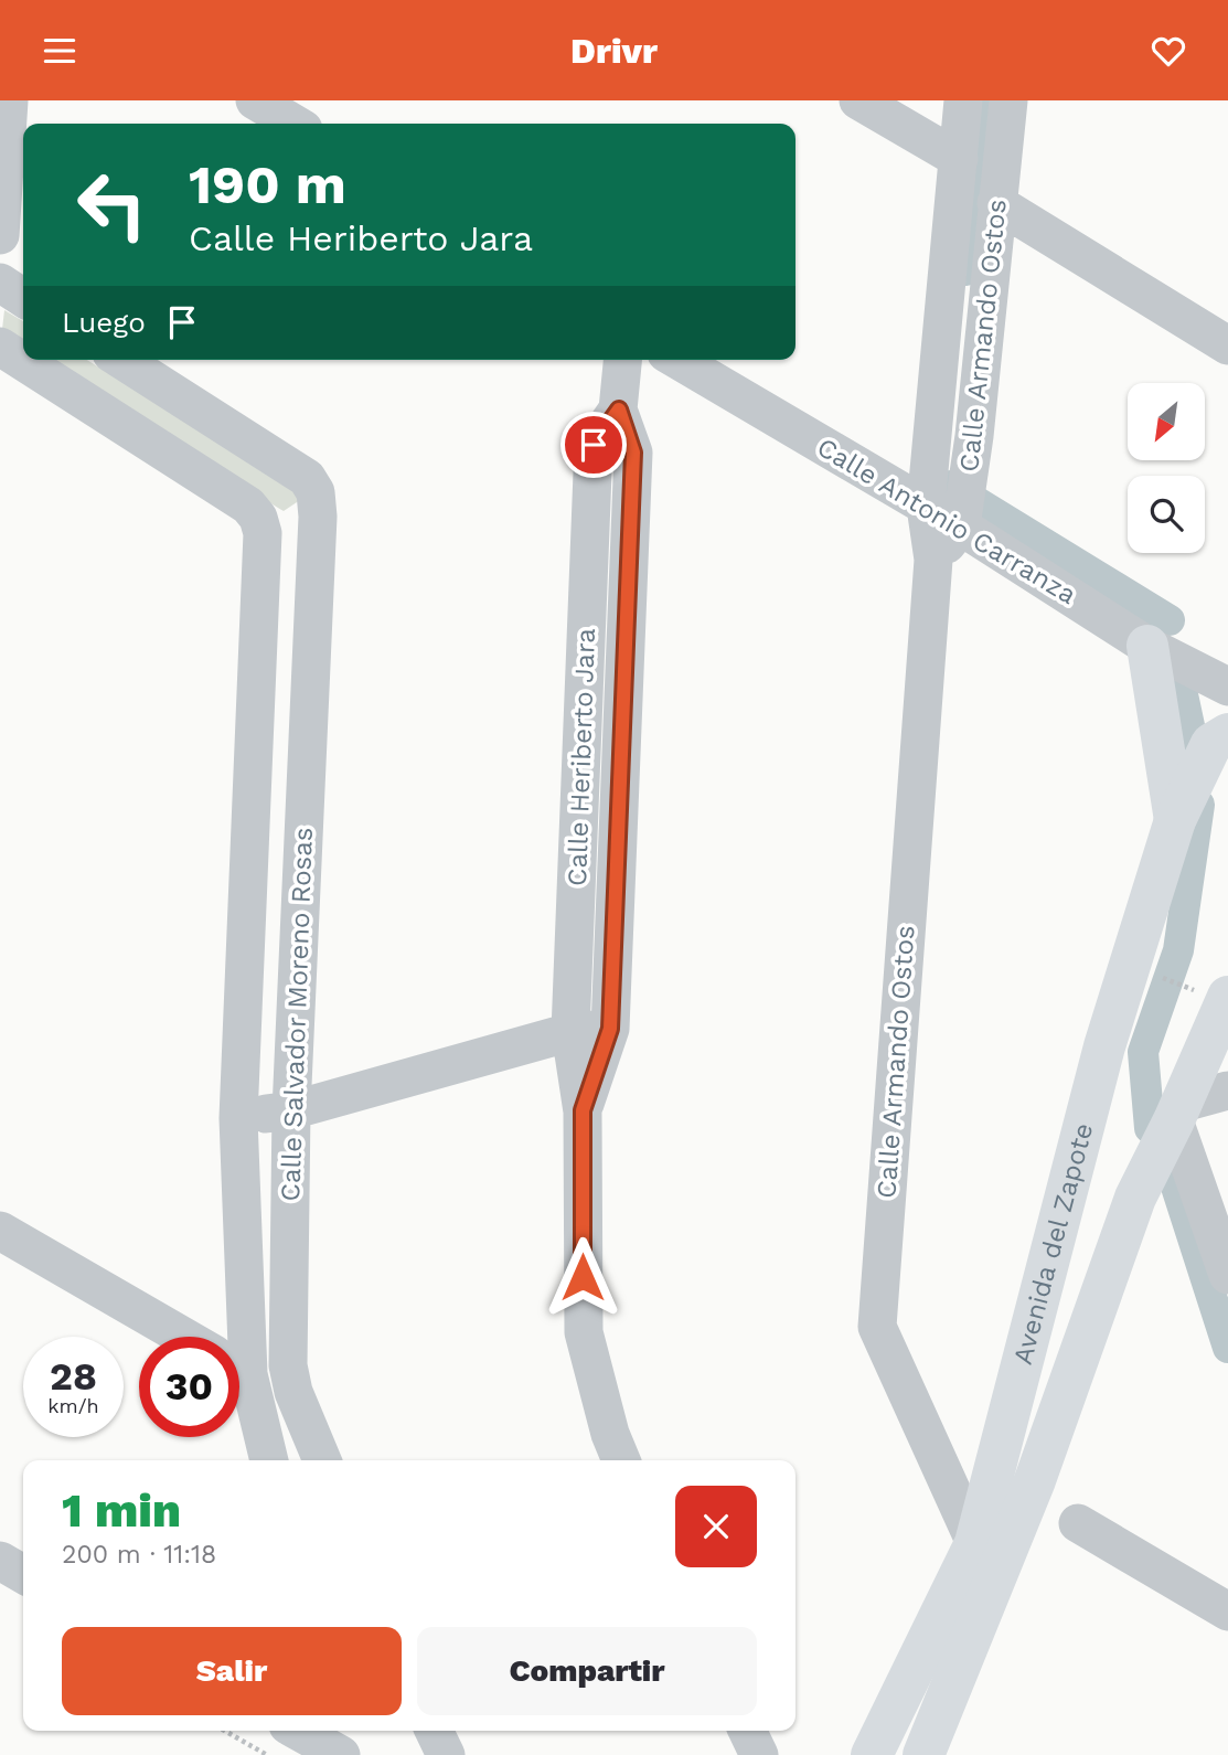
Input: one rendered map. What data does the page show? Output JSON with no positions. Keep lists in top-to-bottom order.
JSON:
{
  "streets": {
    "main road": ["Avenida del Zapote"],
    "street": [
      "Calle Armando Ostos",
      "Calle Antonio Carranza",
      "Calle Heriberto Jara",
      "Calle Salvador Moreno Rosas"
    ]
  },
  "crossings": [
    ["Calle Armando Ostos", "Calle Antonio Carranza"],
    ["Calle Armando Ostos", "Avenida del Zapote"]
  ],
  "north": "bottom left",
  "page": {
    "header": "Drivr",
    "turn": ["190 m", "Calle Heriberto Jara"],
    "then": "Luego",
    "speed": "28 km/h",
    "limit": "30",
    "heading": ["1 min", "200 m · 11:18"],
    "buttons": ["Salir", "Compartir"]
  }
}
